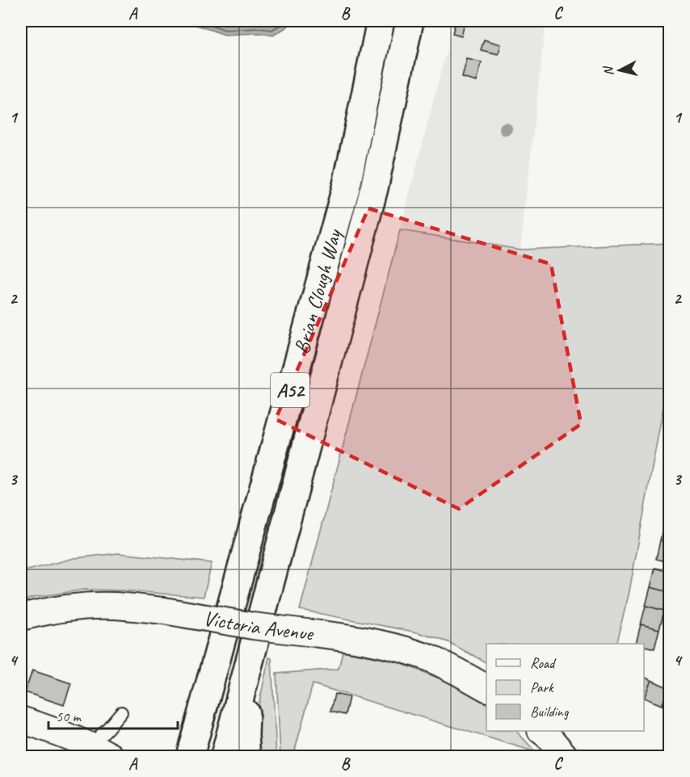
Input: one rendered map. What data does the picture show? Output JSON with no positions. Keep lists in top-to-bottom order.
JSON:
{
  "streets": {
    "highway": ["Brian Clough Way", "A52"],
    "street": ["Victoria Avenue"]
  },
  "legend": ["Road", "Park", "Building"],
  "scale_bar": "50 m",
  "north": "left",
  "grid": {
    "columns": ["A", "B", "C"],
    "rows": [
      "1",
      "2",
      "3",
      "4"
    ]
  }
}
